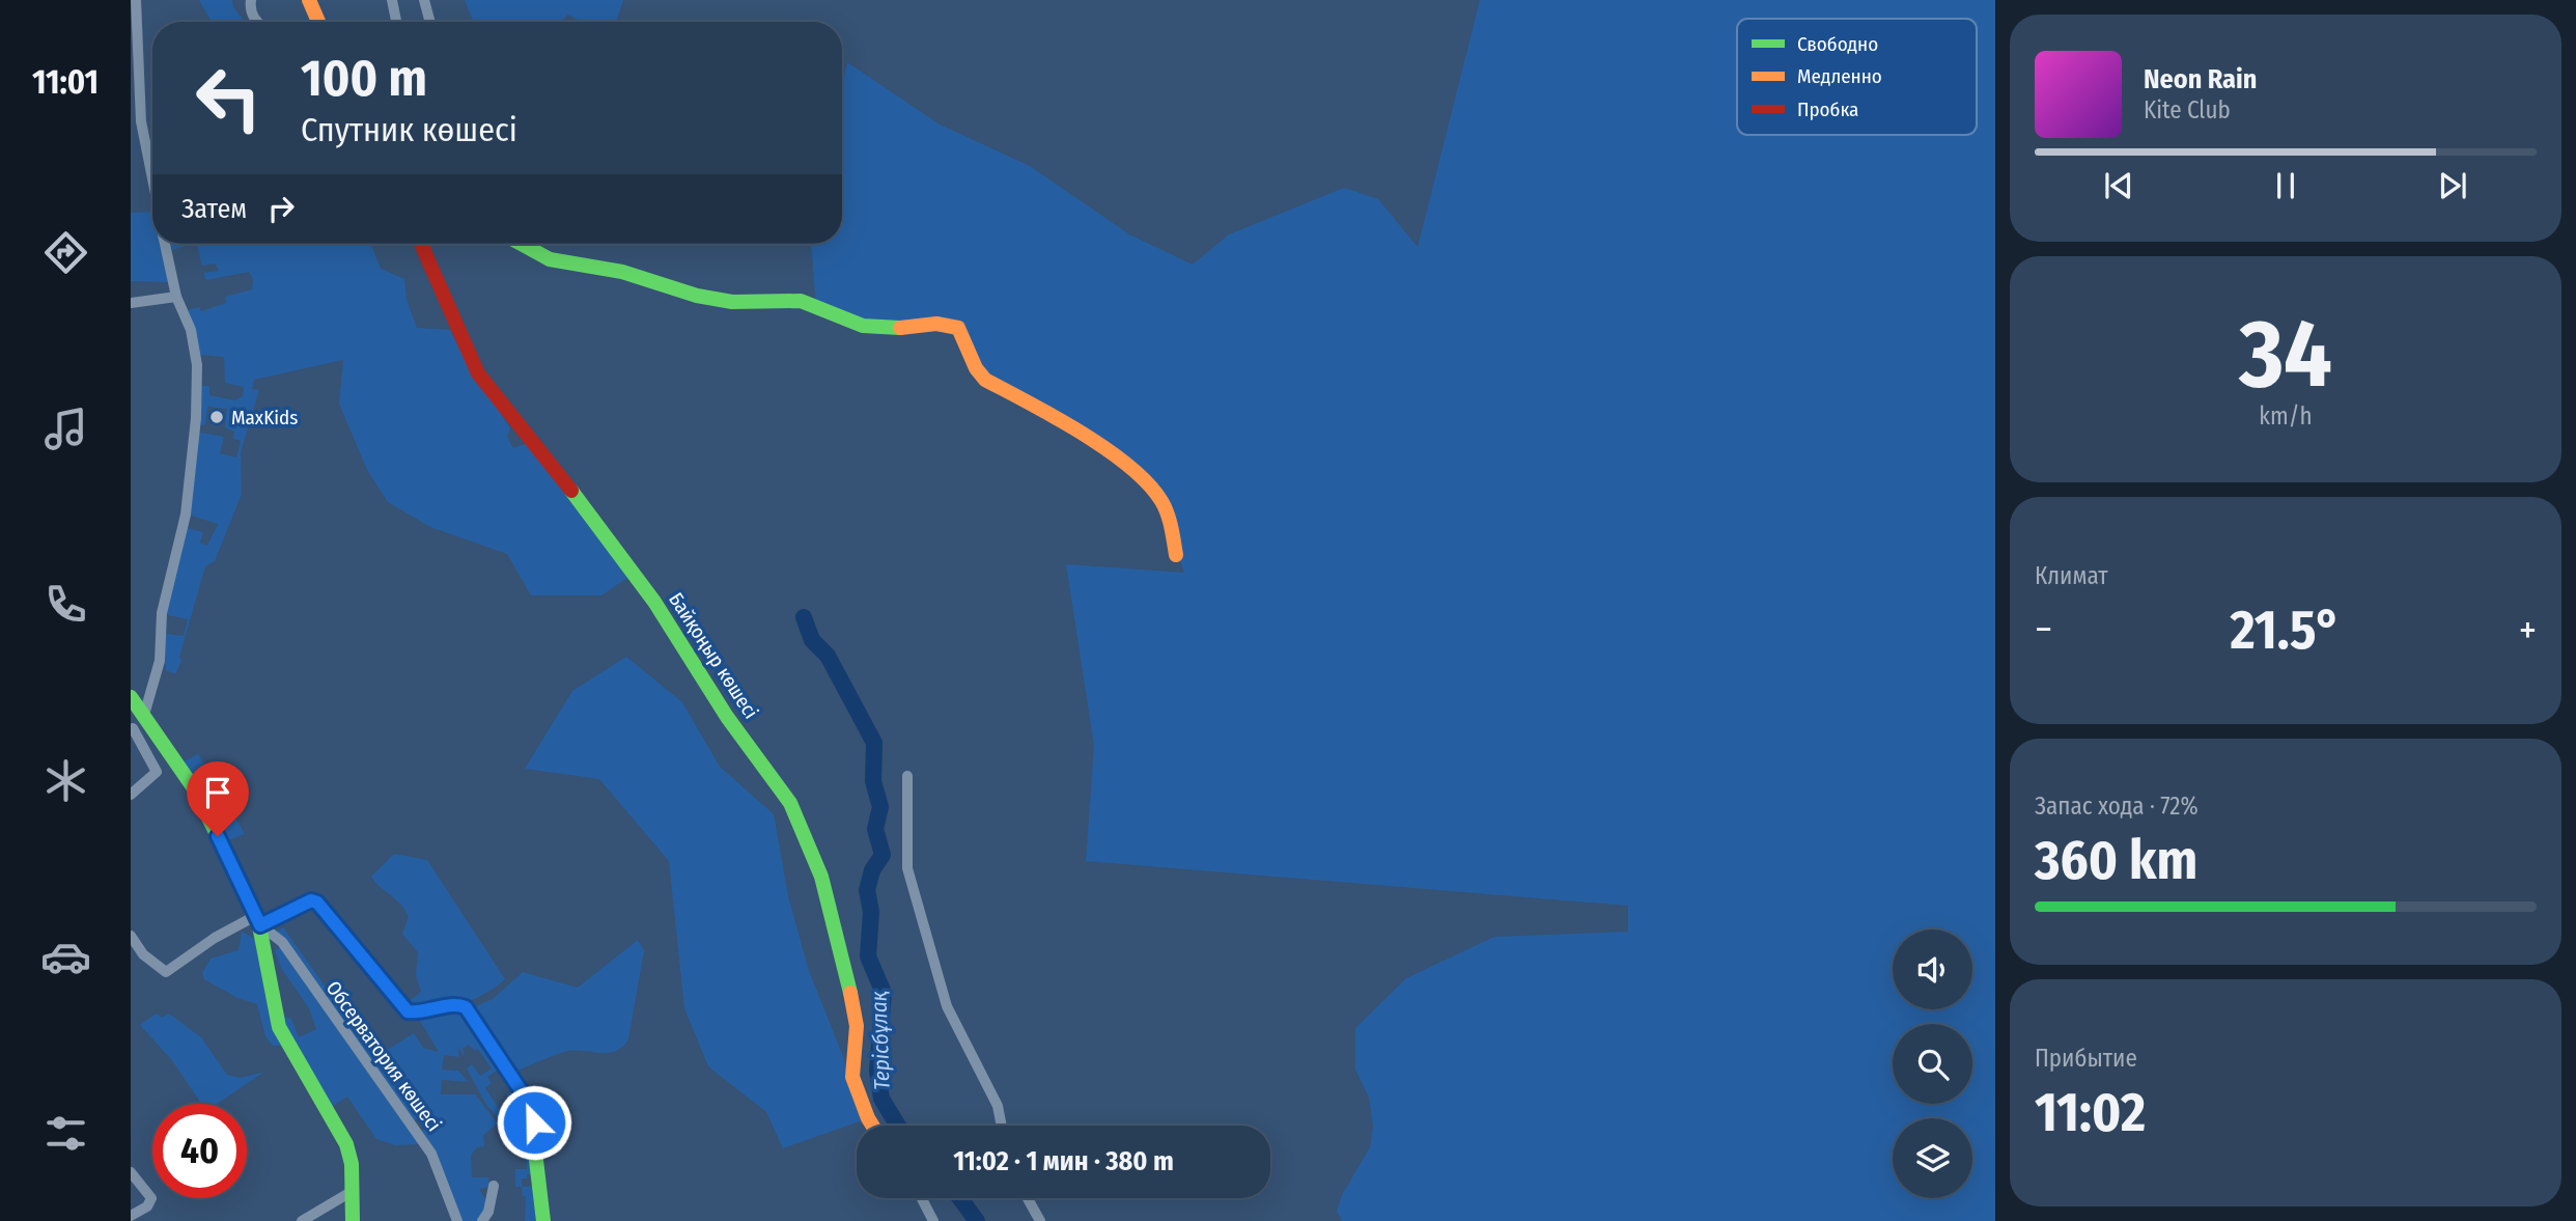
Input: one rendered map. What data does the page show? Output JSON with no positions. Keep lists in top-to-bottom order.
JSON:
{
  "streets": {
    "street": ["Байқоңыр көшесі", "Обсерватория көшесі"]
  },
  "water": ["Терісбұлақ"],
  "places": ["MaxKids"],
  "legend": ["Свободно", "Медленно", "Пробка"],
  "page": {
    "tabs": "11:01",
    "turn": ["100 m", "Спутник көшесі"],
    "song": ["Neon Rain", "Kite Club"],
    "then": "Затем",
    "tile": [
      ["34", "km/h"],
      "Климат",
      ["Запас хода · 72%", "360 km"],
      ["Прибытие", "11:02"]
    ],
    "heat": ["−", "21.5°", "+"],
    "limit": "40",
    "trip": "11:02 · 1 мин · 380 m"
  }
}
